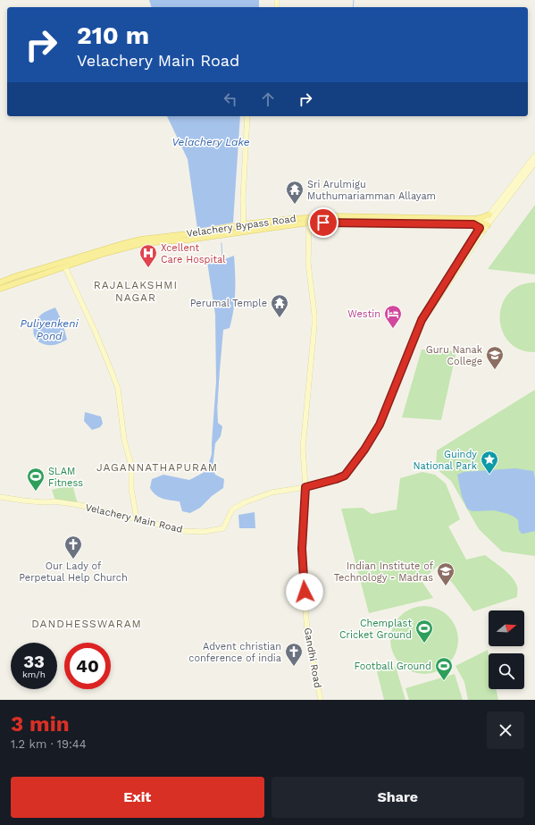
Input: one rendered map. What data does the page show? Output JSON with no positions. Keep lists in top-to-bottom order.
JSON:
{
  "streets": {
    "main road": ["Velachery Bypass Road"],
    "street": ["Velachery Main Road", "Gandhi Road"]
  },
  "crossings": [
    ["Velachery Bypass Road", "Velachery Main Road"],
    ["Velachery Bypass Road", "Gandhi Road"],
    ["Velachery Main Road", "Gandhi Road"]
  ],
  "districts": ["RAJALAKSHMI NAGAR", "JAGANNATHAPURAM", "DANDHESSWARAM"],
  "water": ["Velachery Lake", "Puliyenkeni Pond"],
  "places": {
    "temple": ["Sri Arulmigu Muthumariamman Allayam", "Perumal Temple"],
    "hospital": ["Xcellent Care Hospital"],
    "hotel": ["Westin"],
    "school or university": ["Guru Nanak College", "Indian Institute of Technology - Madras"],
    "place": ["Guindy National Park"],
    "sports": ["SLAM Fitness", "Chemplast Cricket Ground", "Football Ground"],
    "church": ["Our Lady of Perpetual Help Church", "Advent christian conference of india"]
  },
  "north": "right",
  "page": {
    "turn": ["210 m", "Velachery Main Road"],
    "speed": "33 km/h",
    "limit": "40",
    "heading": ["3 min", "1.2 km · 19:44"],
    "buttons": ["Exit", "Share"]
  }
}
